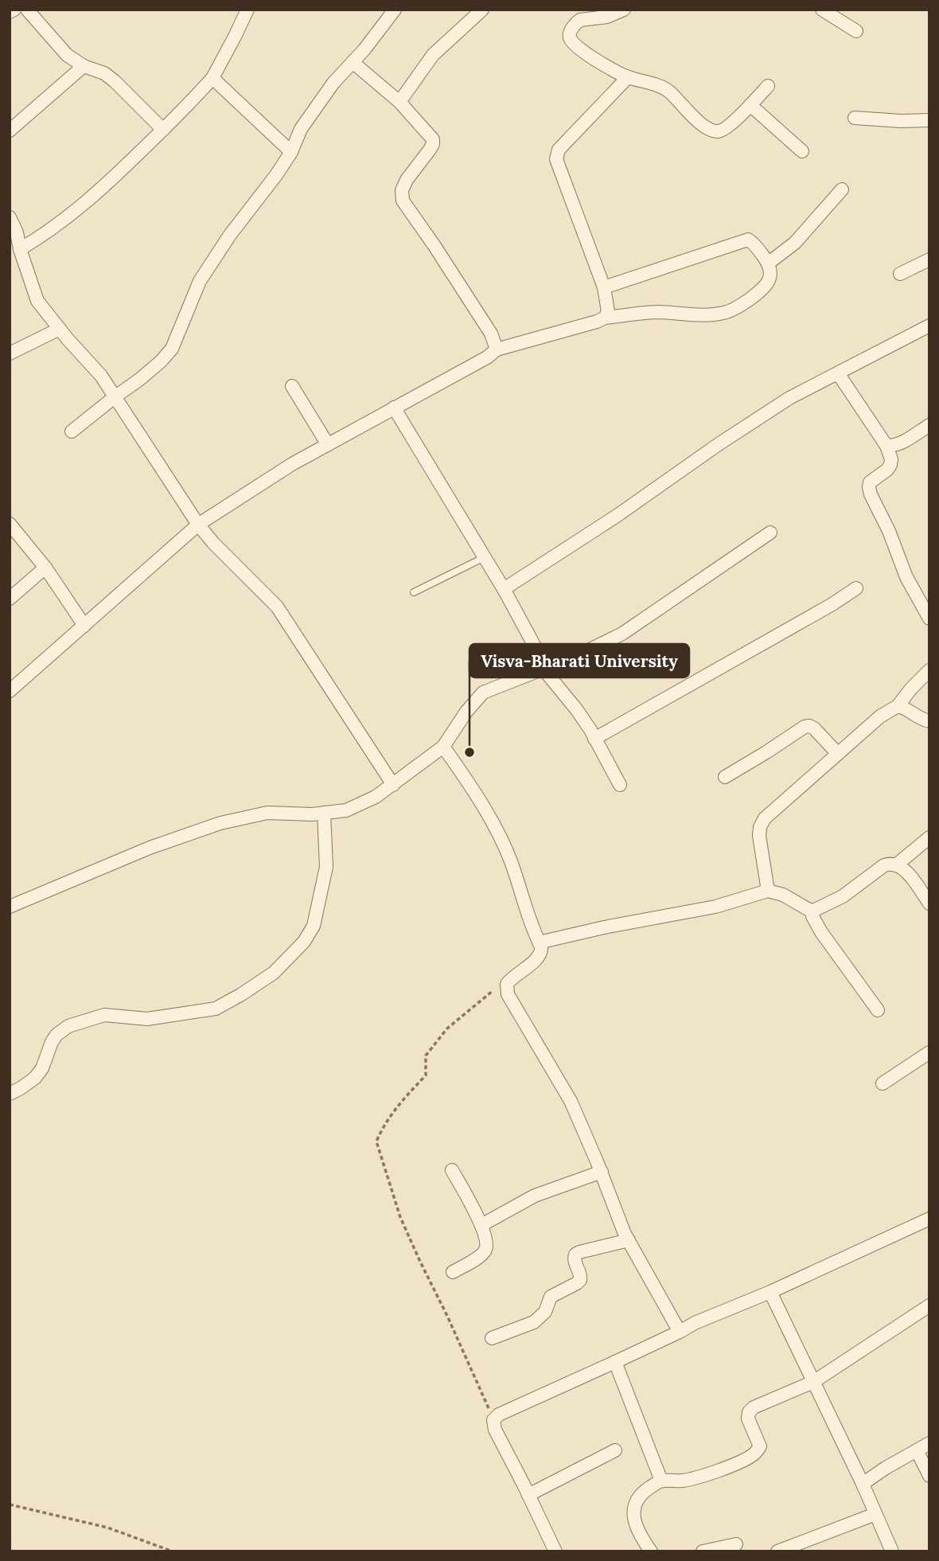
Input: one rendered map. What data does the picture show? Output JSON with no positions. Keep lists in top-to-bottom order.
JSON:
{
  "places": ["Visva-Bharati University"]
}
